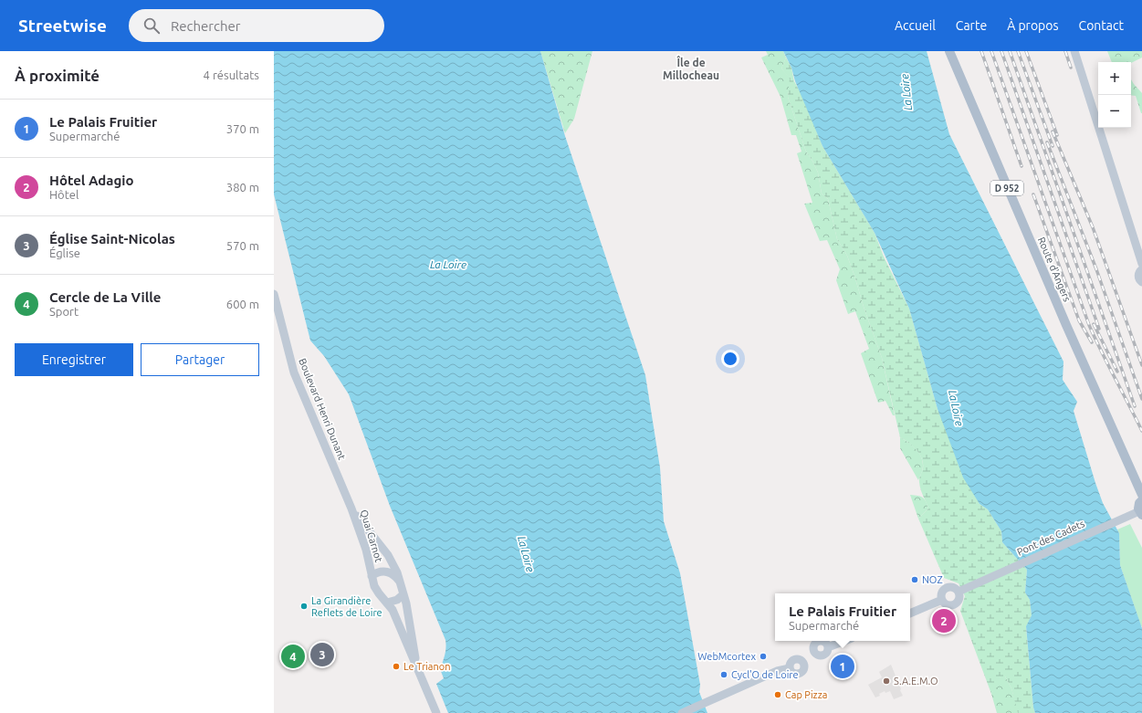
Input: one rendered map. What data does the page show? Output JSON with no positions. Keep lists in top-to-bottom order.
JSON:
{
  "streets": {
    "main road": [
      "D 952",
      "Route d'Angers",
      "Boulevard Henri Dunant",
      "Quai Carnot",
      "Pont des Cadets"
    ]
  },
  "crossings": [
    ["Boulevard Henri Dunant", "Quai Carnot"]
  ],
  "districts": ["Île de Millocheau"],
  "water": ["La Loire"],
  "places": [
    "NOZ",
    "La Girandière Reflets de Loire",
    "WebMcortex",
    "Le Trianon",
    "Cycl'O de Loire",
    "S.A.E.M.O",
    "Cap Pizza"
  ],
  "page": {
    "header": "Streetwise",
    "search": "Rechercher",
    "nav": [
      "Accueil",
      "Carte",
      "À propos",
      "Contact"
    ],
    "heading": ["À proximité", "4 résultats"],
    "map_buttons": ["+", "−"],
    "list": [
      {
        "mark": "1",
        "name": "Le Palais Fruitier",
        "note": "Supermarché",
        "value": "370 m"
      },
      {
        "mark": "2",
        "name": "Hôtel Adagio",
        "note": "Hôtel",
        "value": "380 m"
      },
      {
        "mark": "3",
        "name": "Église Saint-Nicolas",
        "note": "Église",
        "value": "570 m"
      },
      {
        "mark": "4",
        "name": "Cercle de La Ville",
        "note": "Sport",
        "value": "600 m"
      }
    ],
    "buttons": ["Enregistrer", "Partager"],
    "popup": ["Le Palais Fruitier", "Supermarché"],
    "pins": [
      "2",
      "3",
      "4",
      "1"
    ]
  }
}
